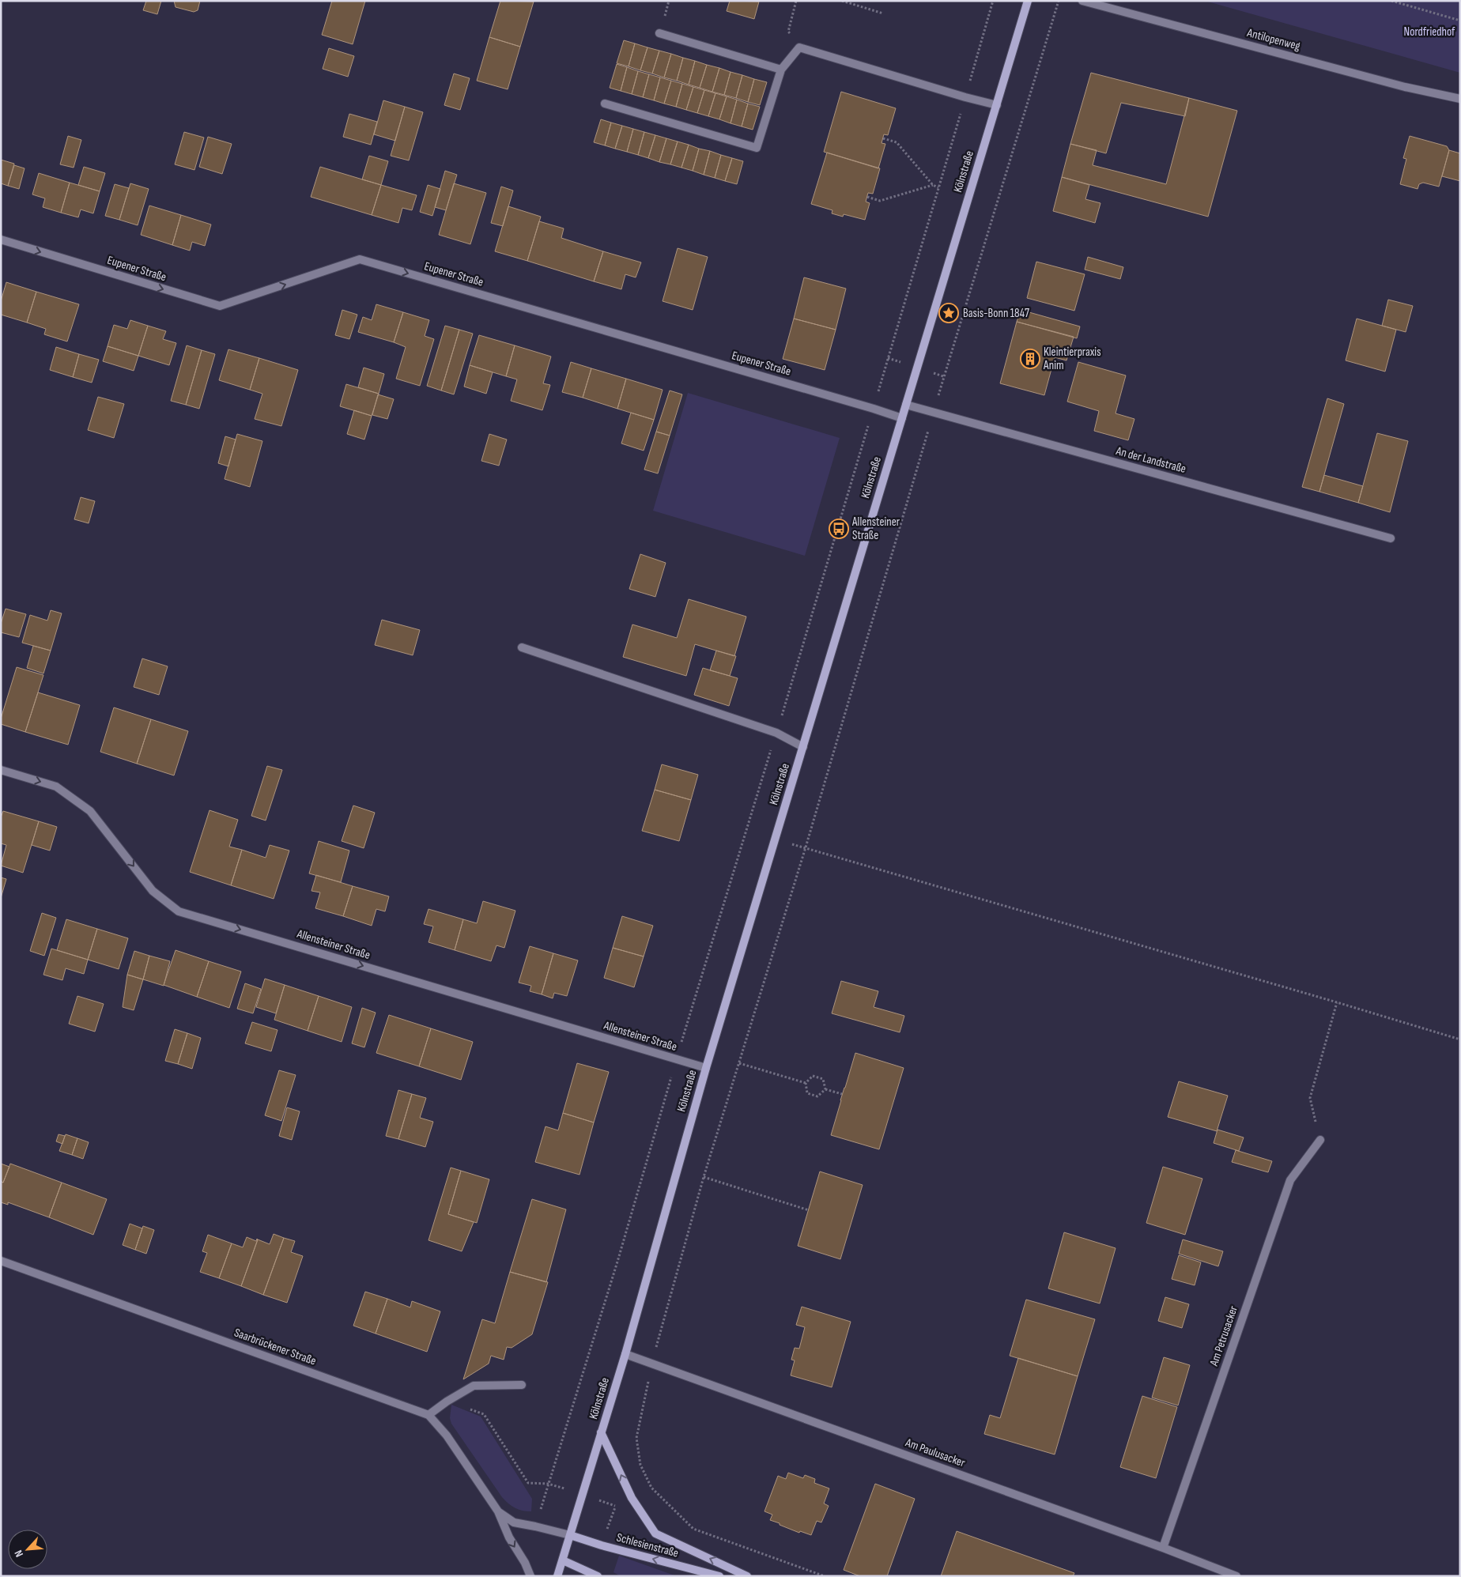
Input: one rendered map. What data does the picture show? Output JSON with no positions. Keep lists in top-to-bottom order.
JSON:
{
  "streets": {
    "main road": ["Kölnstraße", "Schlesienstraße"],
    "street": [
      "Antilopenweg",
      "Eupener Straße",
      "An der Landstraße",
      "Allensteiner Straße",
      "Am Petrusacker",
      "Saarbrückener Straße",
      "Am Paulusacker"
    ]
  },
  "crossings": [
    ["Kölnstraße", "Eupener Straße"],
    ["Kölnstraße", "An der Landstraße"],
    ["Kölnstraße", "Allensteiner Straße"],
    ["Kölnstraße", "Saarbrückener Straße"],
    ["Kölnstraße", "Am Paulusacker"],
    ["Kölnstraße", "Schlesienstraße"],
    ["Am Petrusacker", "Am Paulusacker"],
    ["Saarbrückener Straße", "Schlesienstraße"]
  ],
  "one_way": ["Eupener Straße", "Allensteiner Straße"],
  "parks": ["Nordfriedhof"],
  "places": {
    "place": ["Basis-Bonn 1847"],
    "building": ["Kleintierpraxis Anim"],
    "bus stop": ["Allensteiner Straße"]
  },
  "north": "bottom left"
}
